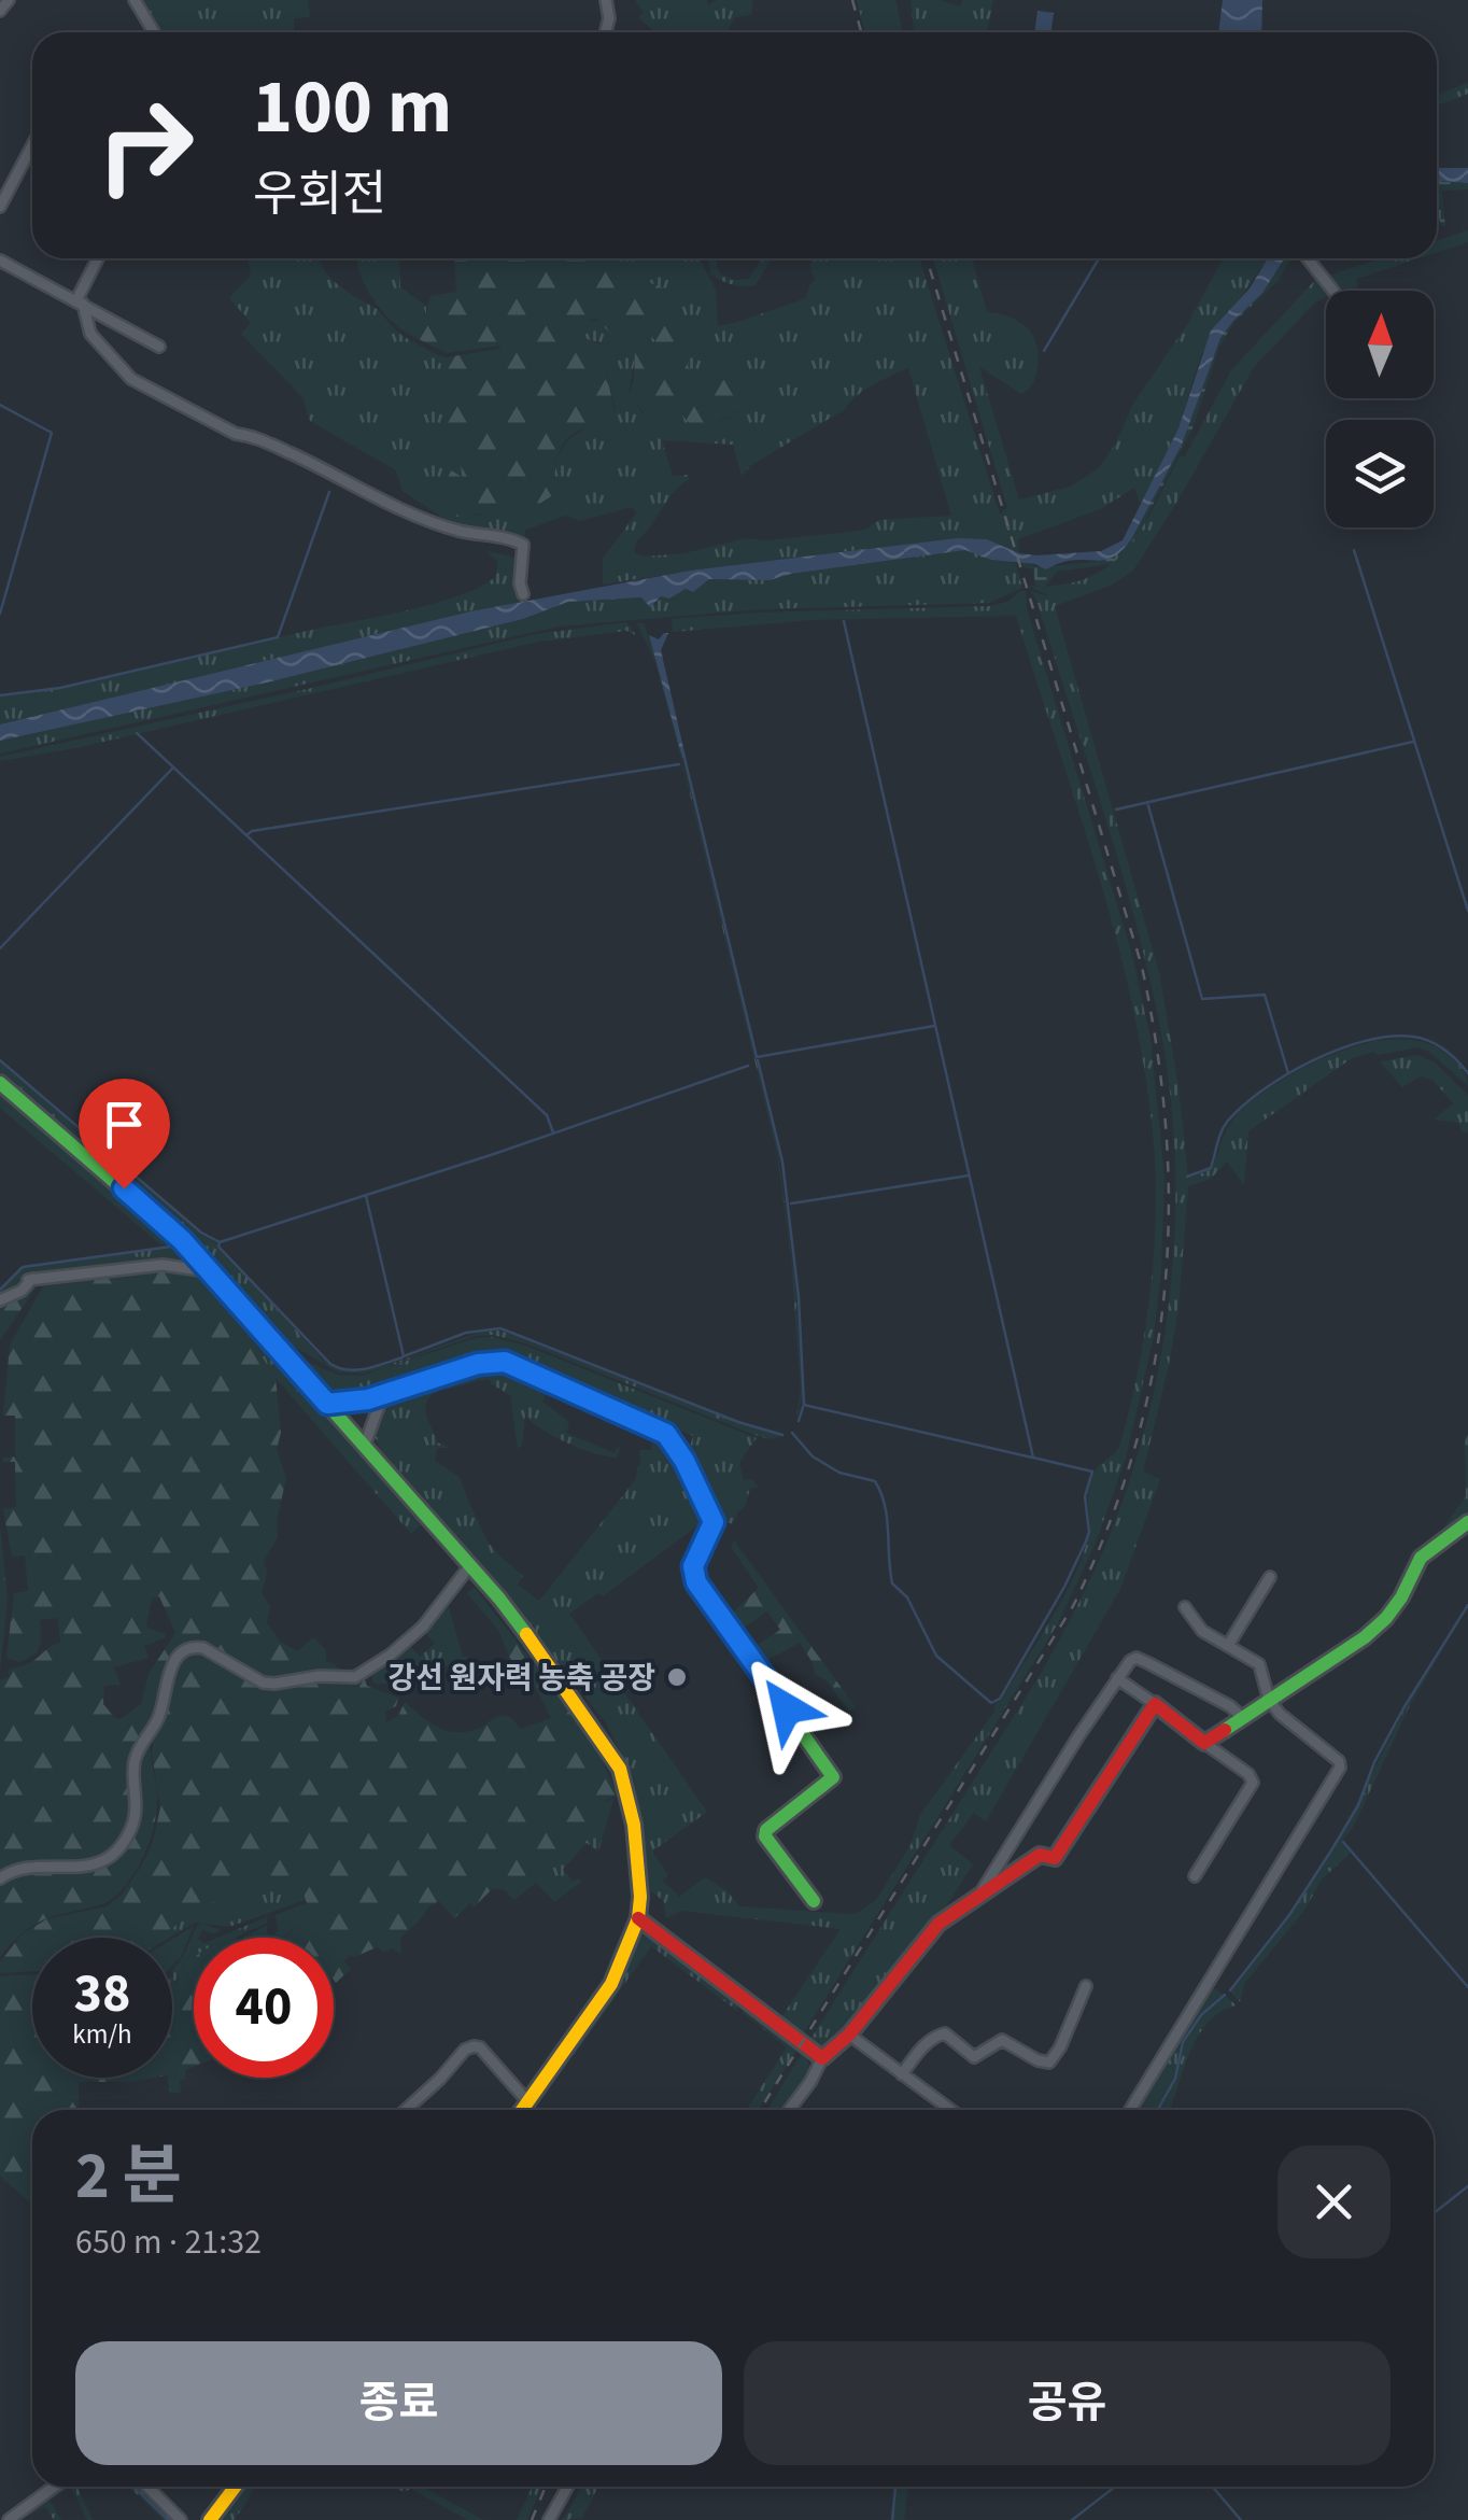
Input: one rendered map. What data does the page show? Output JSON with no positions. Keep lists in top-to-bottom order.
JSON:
{
  "places": ["강선 원자력 농축 공장"],
  "north": "top",
  "page": {
    "turn": ["100 m", "우회전"],
    "speed": "38 km/h",
    "limit": "40",
    "heading": ["2 분", "650 m · 21:32"],
    "buttons": ["종료", "공유"]
  }
}
